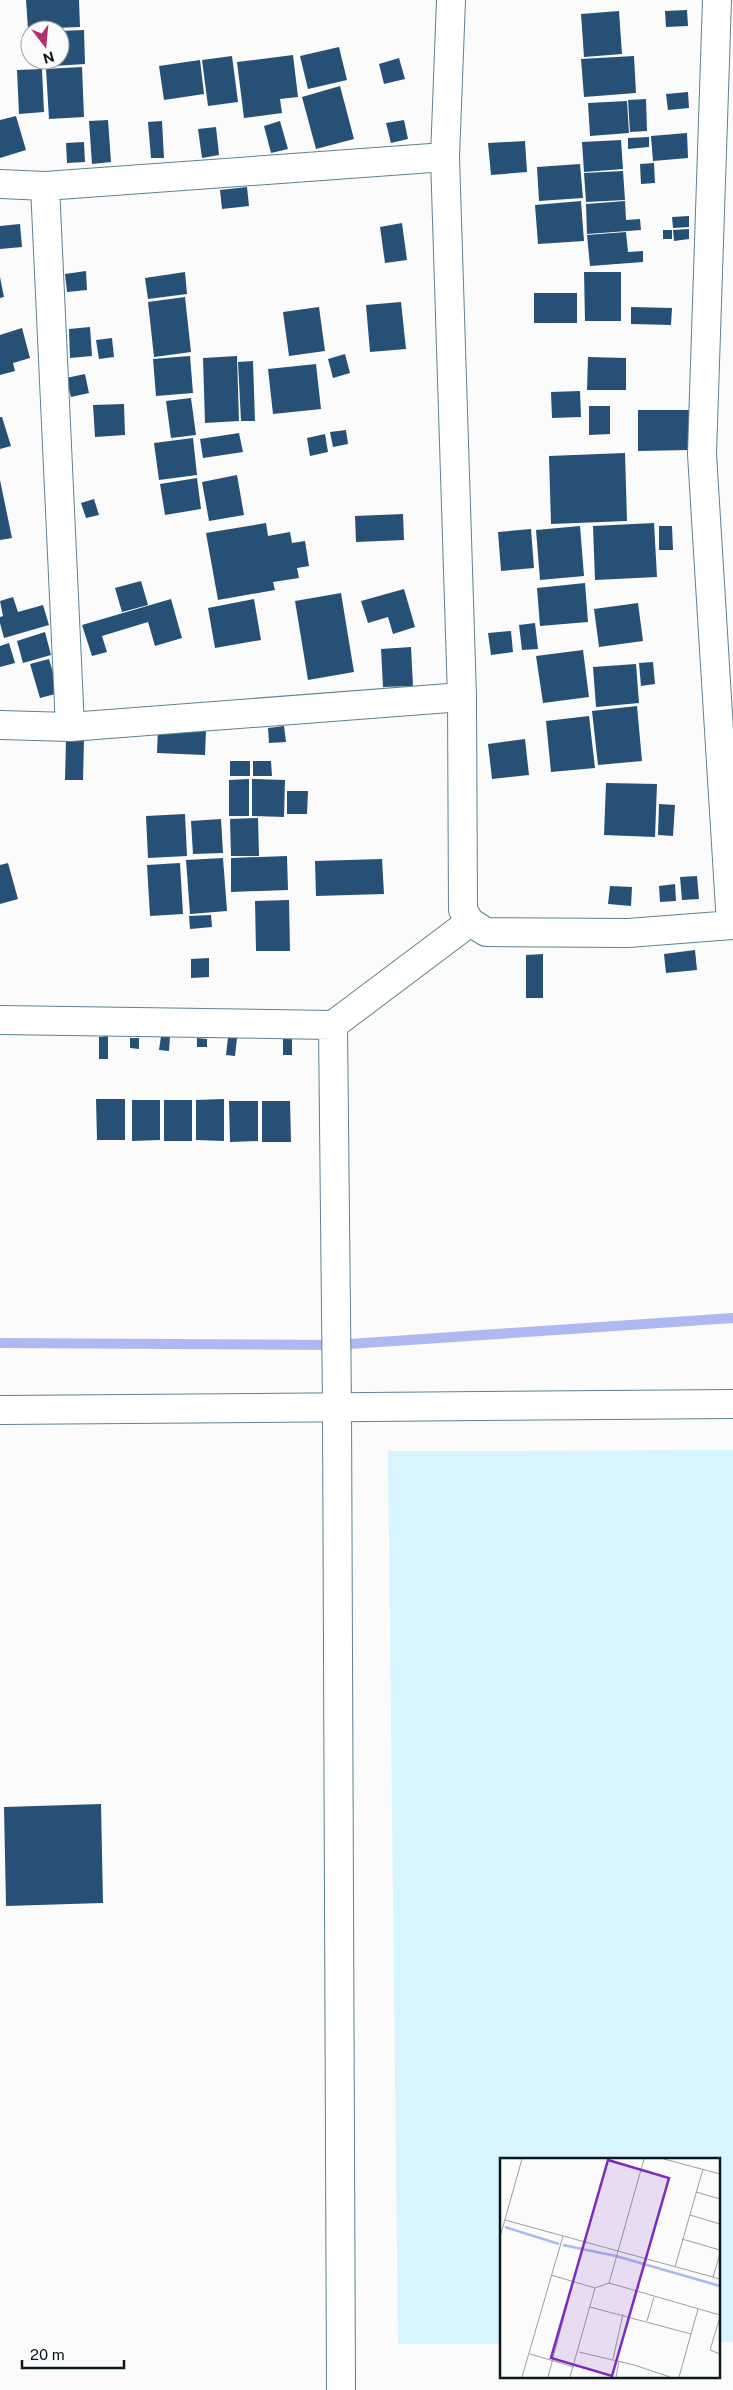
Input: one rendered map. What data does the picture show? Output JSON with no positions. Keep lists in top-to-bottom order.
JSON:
{
  "scale_bar": "20 m",
  "north": "bottom"
}
